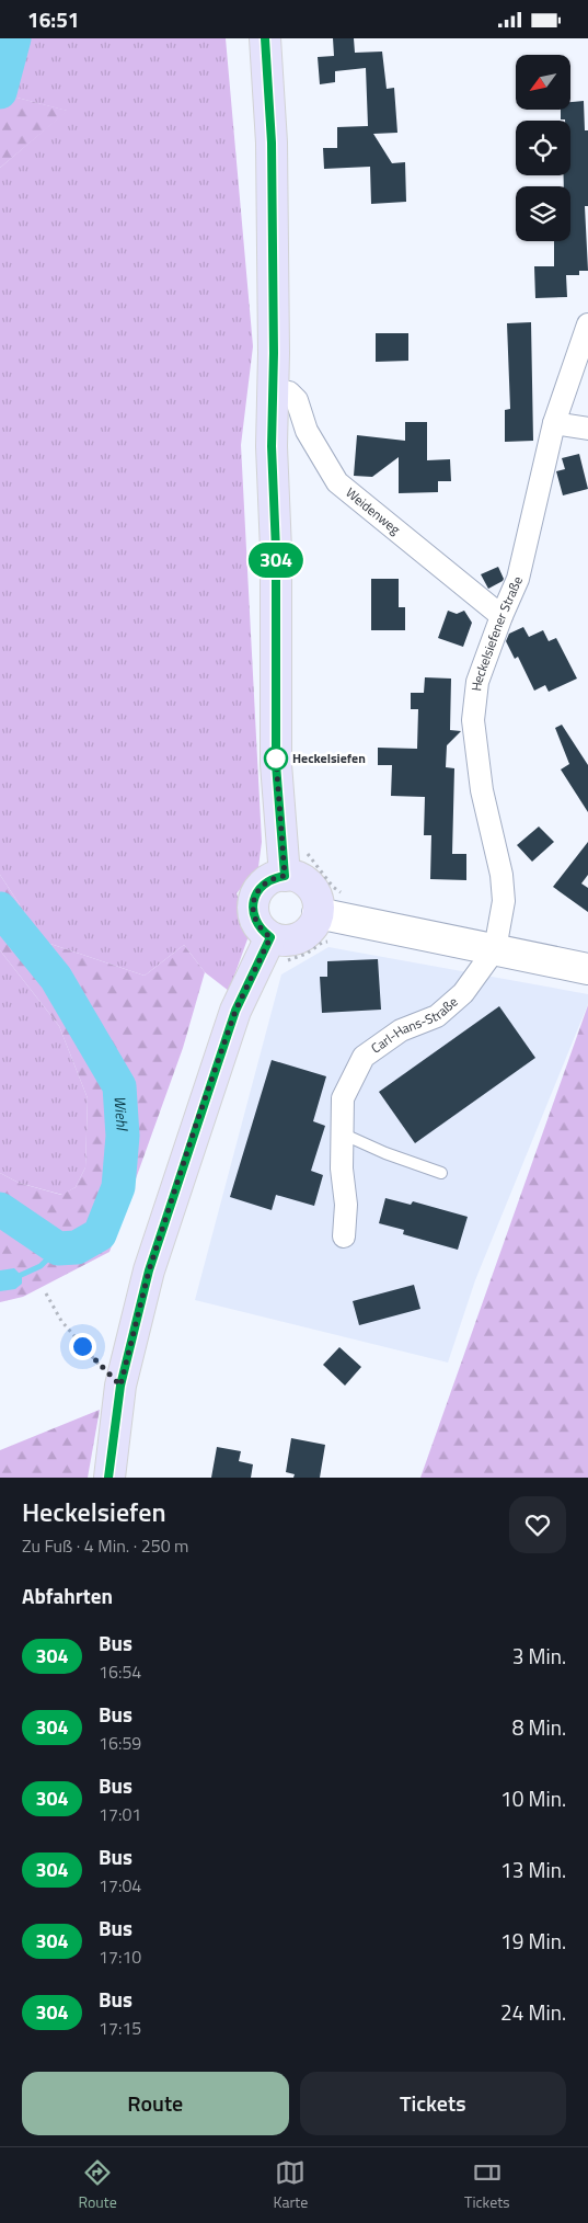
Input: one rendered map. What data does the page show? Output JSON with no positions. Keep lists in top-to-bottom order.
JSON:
{
  "streets": {
    "street": ["Weidenweg", "Heckelsiefener Straße", "Carl-Hans-Straße"]
  },
  "crossings": [
    ["Weidenweg", "Heckelsiefener Straße"],
    ["Heckelsiefener Straße", "Carl-Hans-Straße"]
  ],
  "water": ["Wiehl"],
  "places": ["Heckelsiefen"],
  "lines": ["bus line 304"],
  "north": "bottom left",
  "page": {
    "status": "16:51",
    "on_map": "304",
    "heading": [
      ["Heckelsiefen", "Zu Fuß · 4 Min. · 250 m"],
      "Abfahrten"
    ],
    "list": [
      {
        "mark": "304",
        "name": "Bus",
        "note": "16:54",
        "value": "3 Min."
      },
      {
        "mark": "304",
        "name": "Bus",
        "note": "16:59",
        "value": "8 Min."
      },
      {
        "mark": "304",
        "name": "Bus",
        "note": "17:01",
        "value": "10 Min."
      },
      {
        "mark": "304",
        "name": "Bus",
        "note": "17:04",
        "value": "13 Min."
      },
      {
        "mark": "304",
        "name": "Bus",
        "note": "17:10",
        "value": "19 Min."
      },
      {
        "mark": "304",
        "name": "Bus",
        "note": "17:15",
        "value": "24 Min."
      }
    ],
    "buttons": ["Route", "Tickets"],
    "tabs": ["Route", "Karte", "Tickets"]
  }
}
